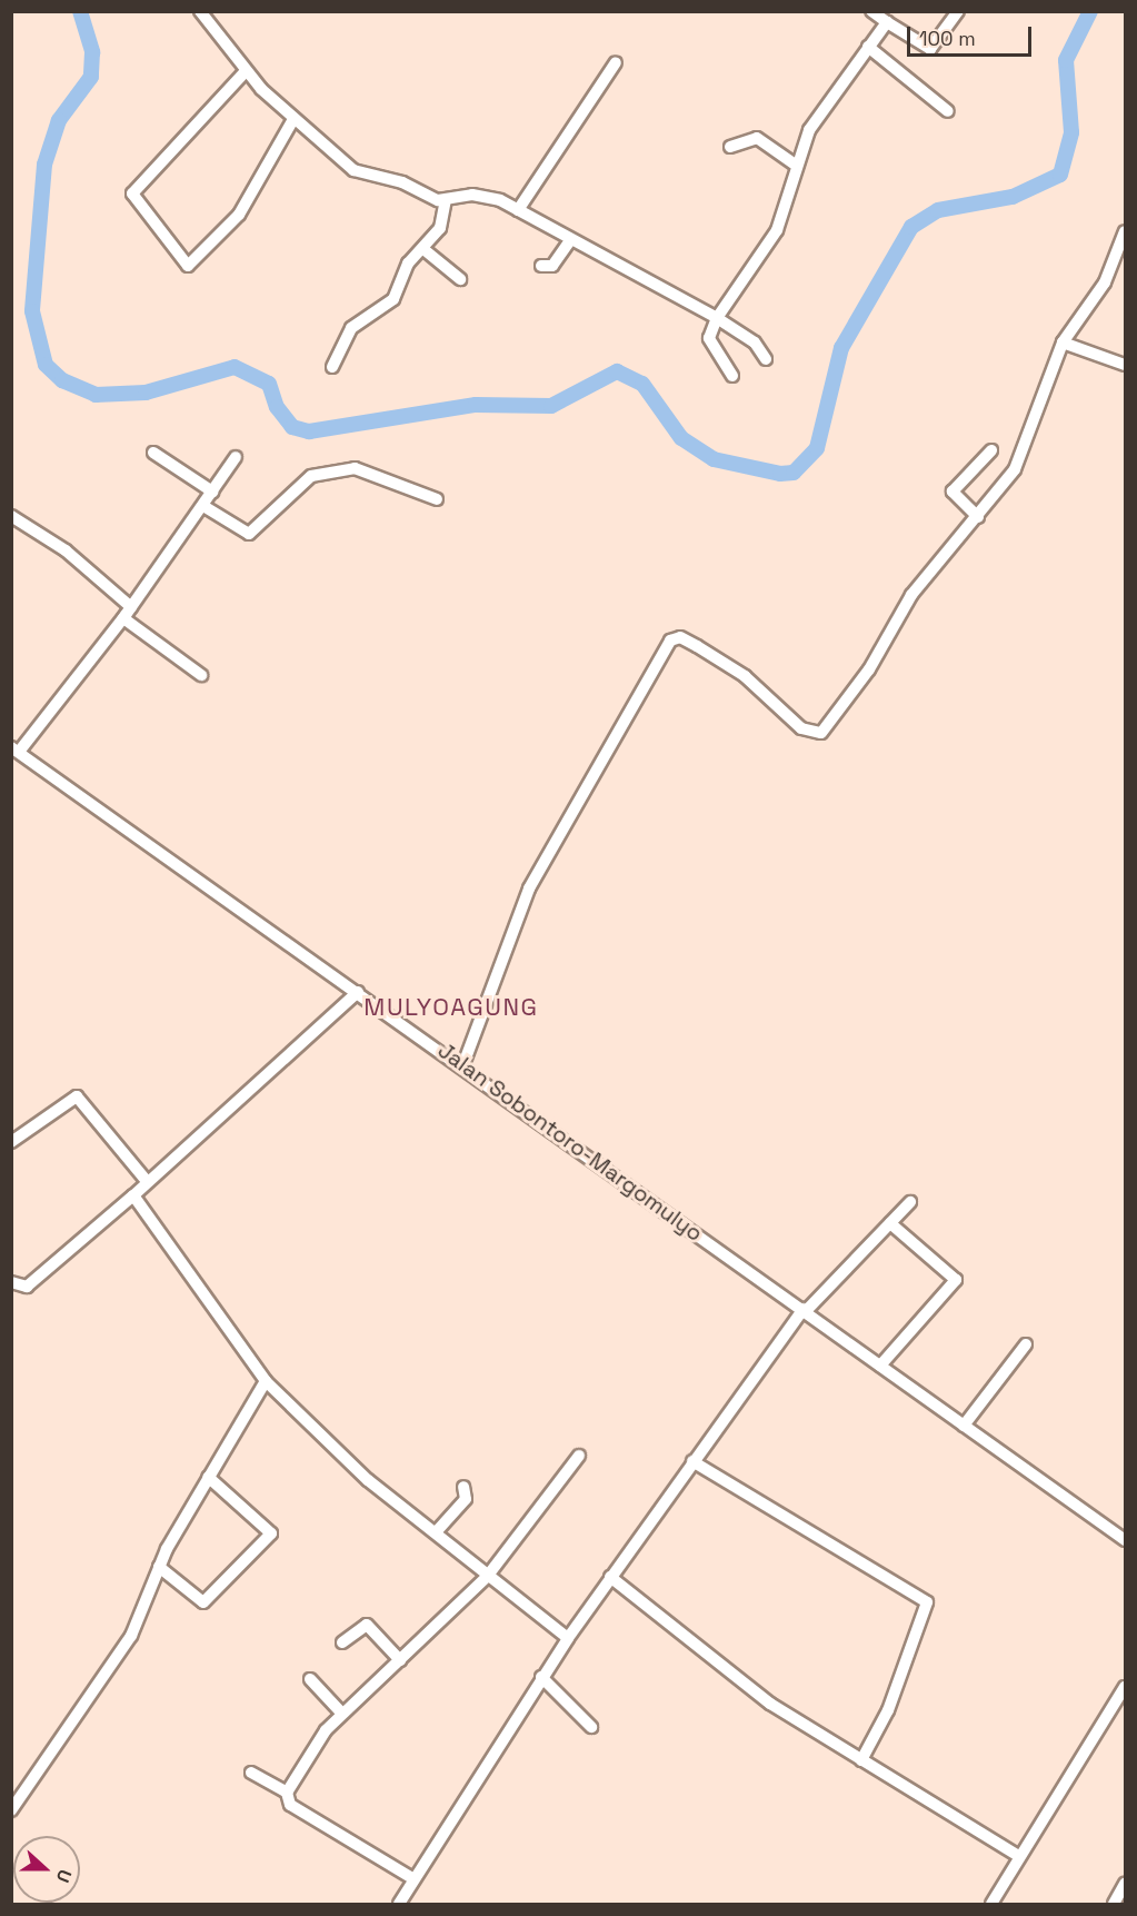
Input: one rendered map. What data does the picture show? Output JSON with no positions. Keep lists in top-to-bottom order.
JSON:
{
  "streets": {
    "street": ["Jalan Sobontoro-Margomulyo"]
  },
  "districts": ["MULYOAGUNG"],
  "scale_bar": "100 m",
  "north": "right"
}
